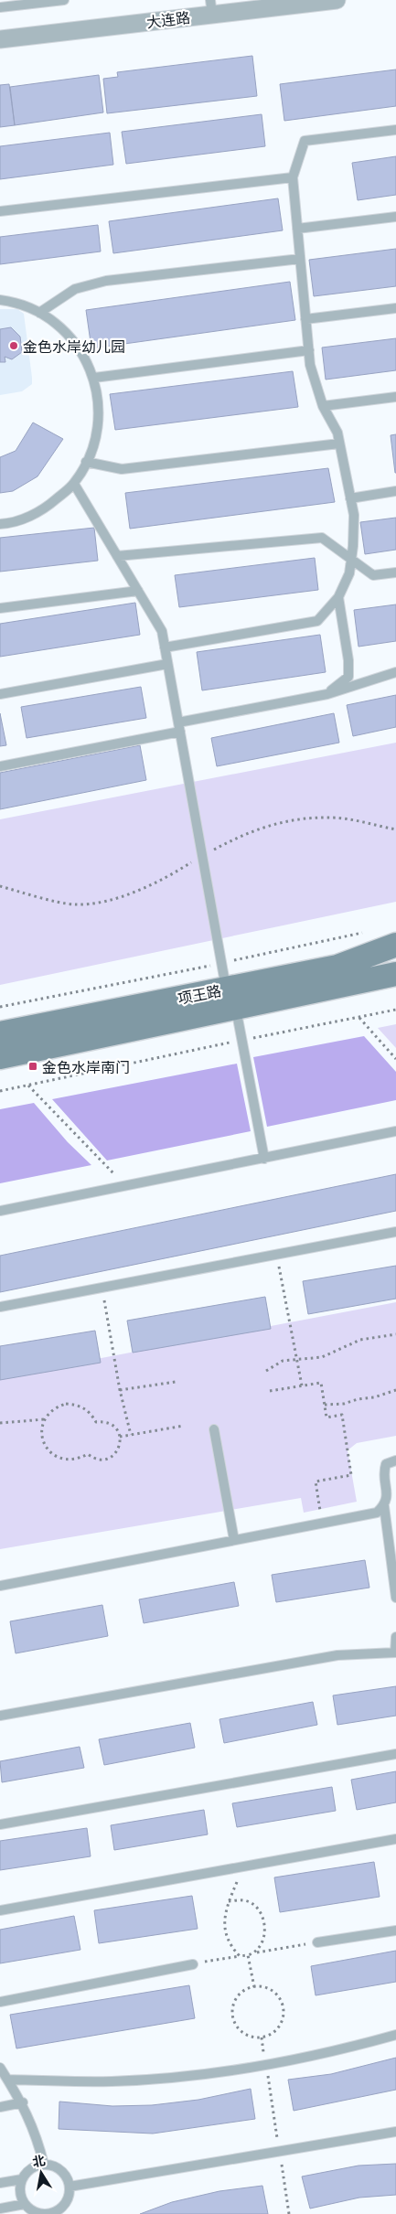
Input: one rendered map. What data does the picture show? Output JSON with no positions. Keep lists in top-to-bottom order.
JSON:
{
  "streets": {
    "main road": ["项王路"],
    "street": ["大连路"]
  },
  "places": {
    "other": ["金色水岸幼儿园"],
    "transit": ["金色水岸南门"]
  },
  "north": "top"
}
